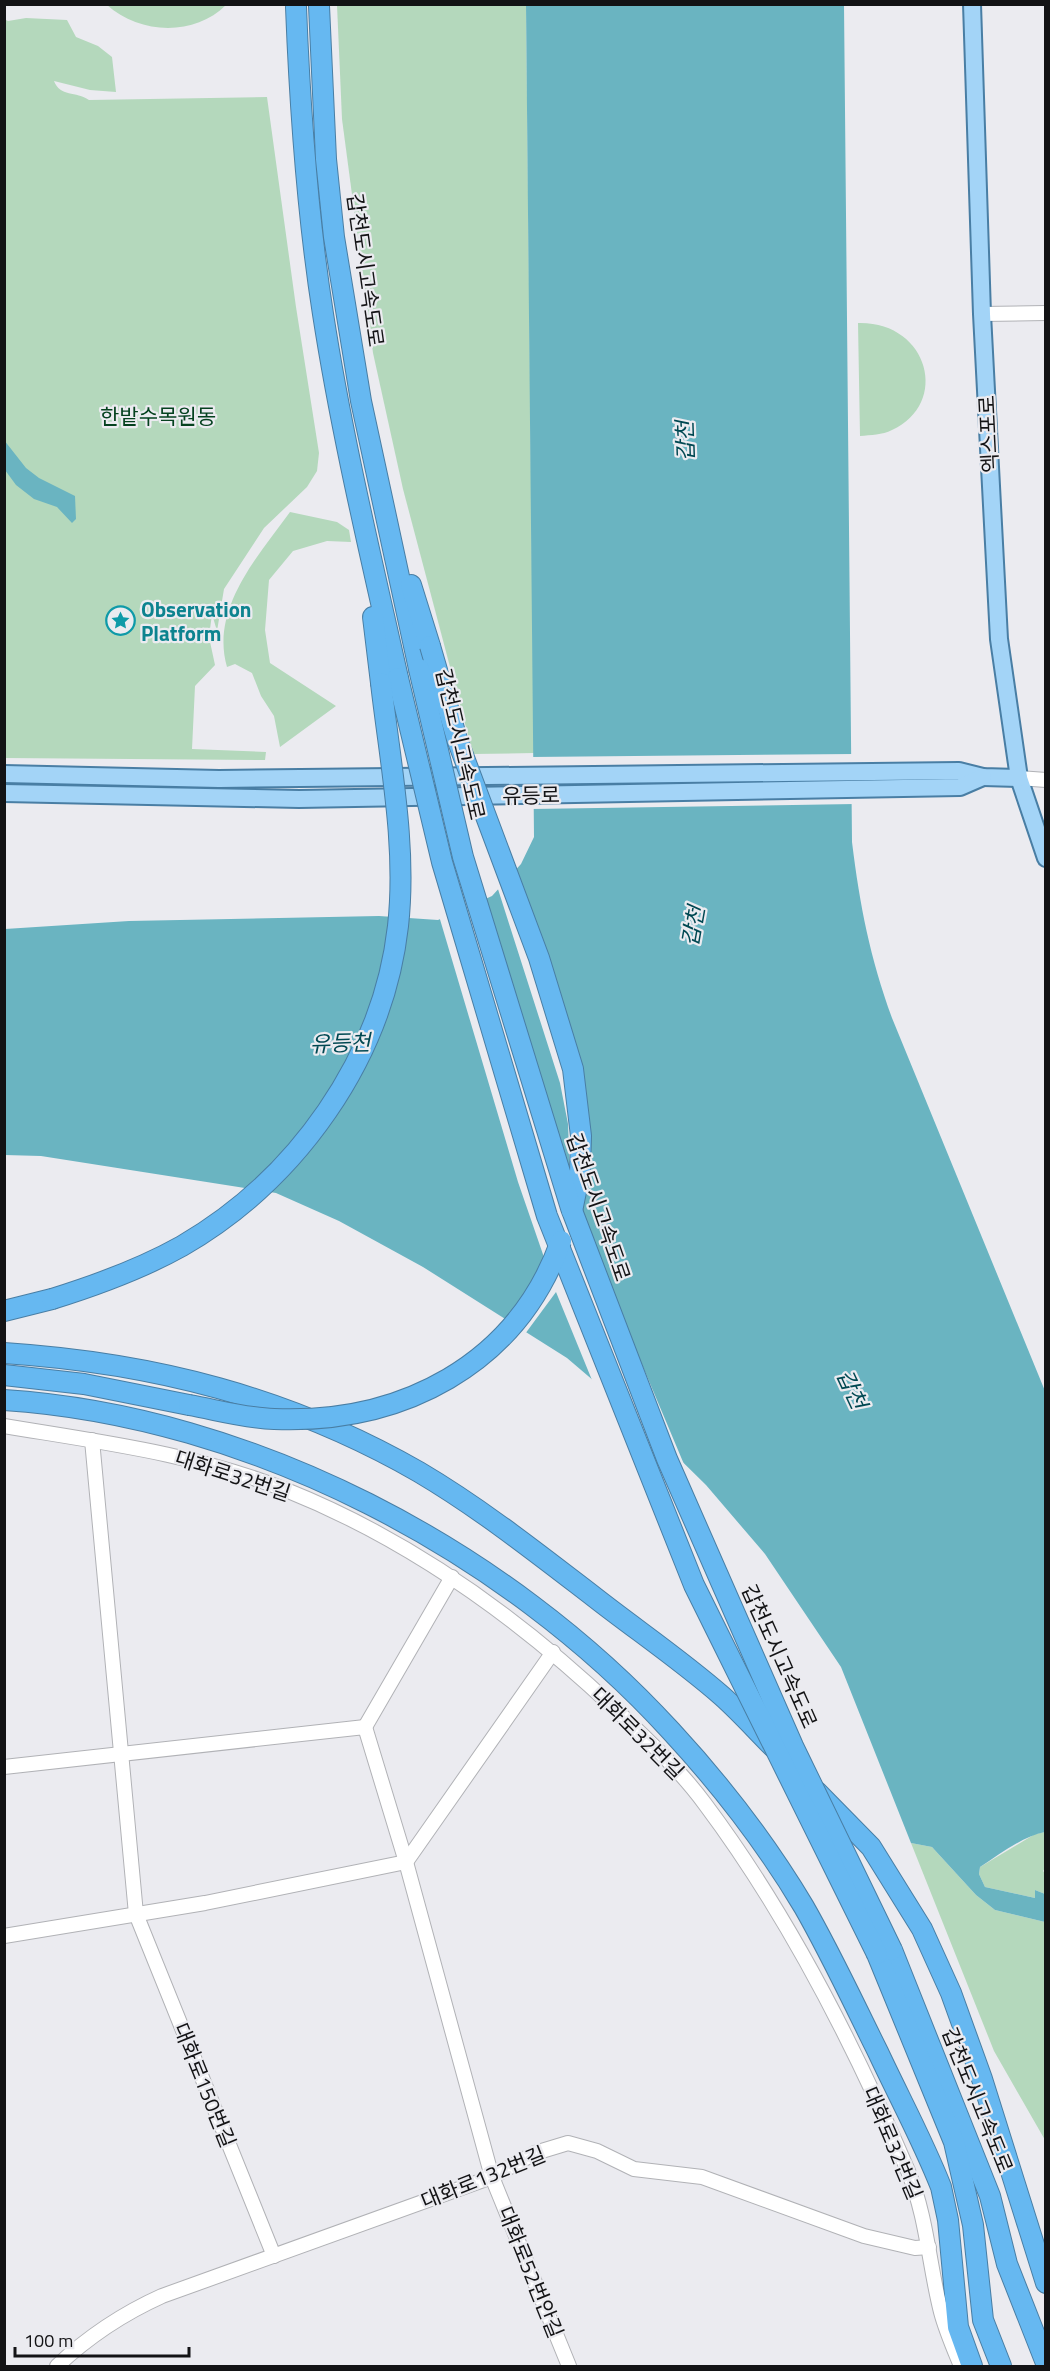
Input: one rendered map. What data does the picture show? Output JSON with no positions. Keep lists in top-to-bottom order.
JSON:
{
  "streets": {
    "highway": ["갑천도시고속도로"],
    "main road": ["엑스포로", "유등로"],
    "street": [
      "대화로32번길",
      "대화로150번길",
      "대화로132번길",
      "대화로52번안길"
    ]
  },
  "crossings": [
    ["엑스포로", "유등로"],
    ["대화로32번길", "대화로150번길"],
    ["대화로32번길", "대화로132번길"],
    ["대화로150번길", "대화로132번길"],
    ["대화로132번길", "대화로52번안길"]
  ],
  "water": ["갑천", "유등천"],
  "parks": ["한밭수목원동"],
  "places": {
    "place": ["Observation Platform"]
  },
  "scale_bar": "100 m"
}
